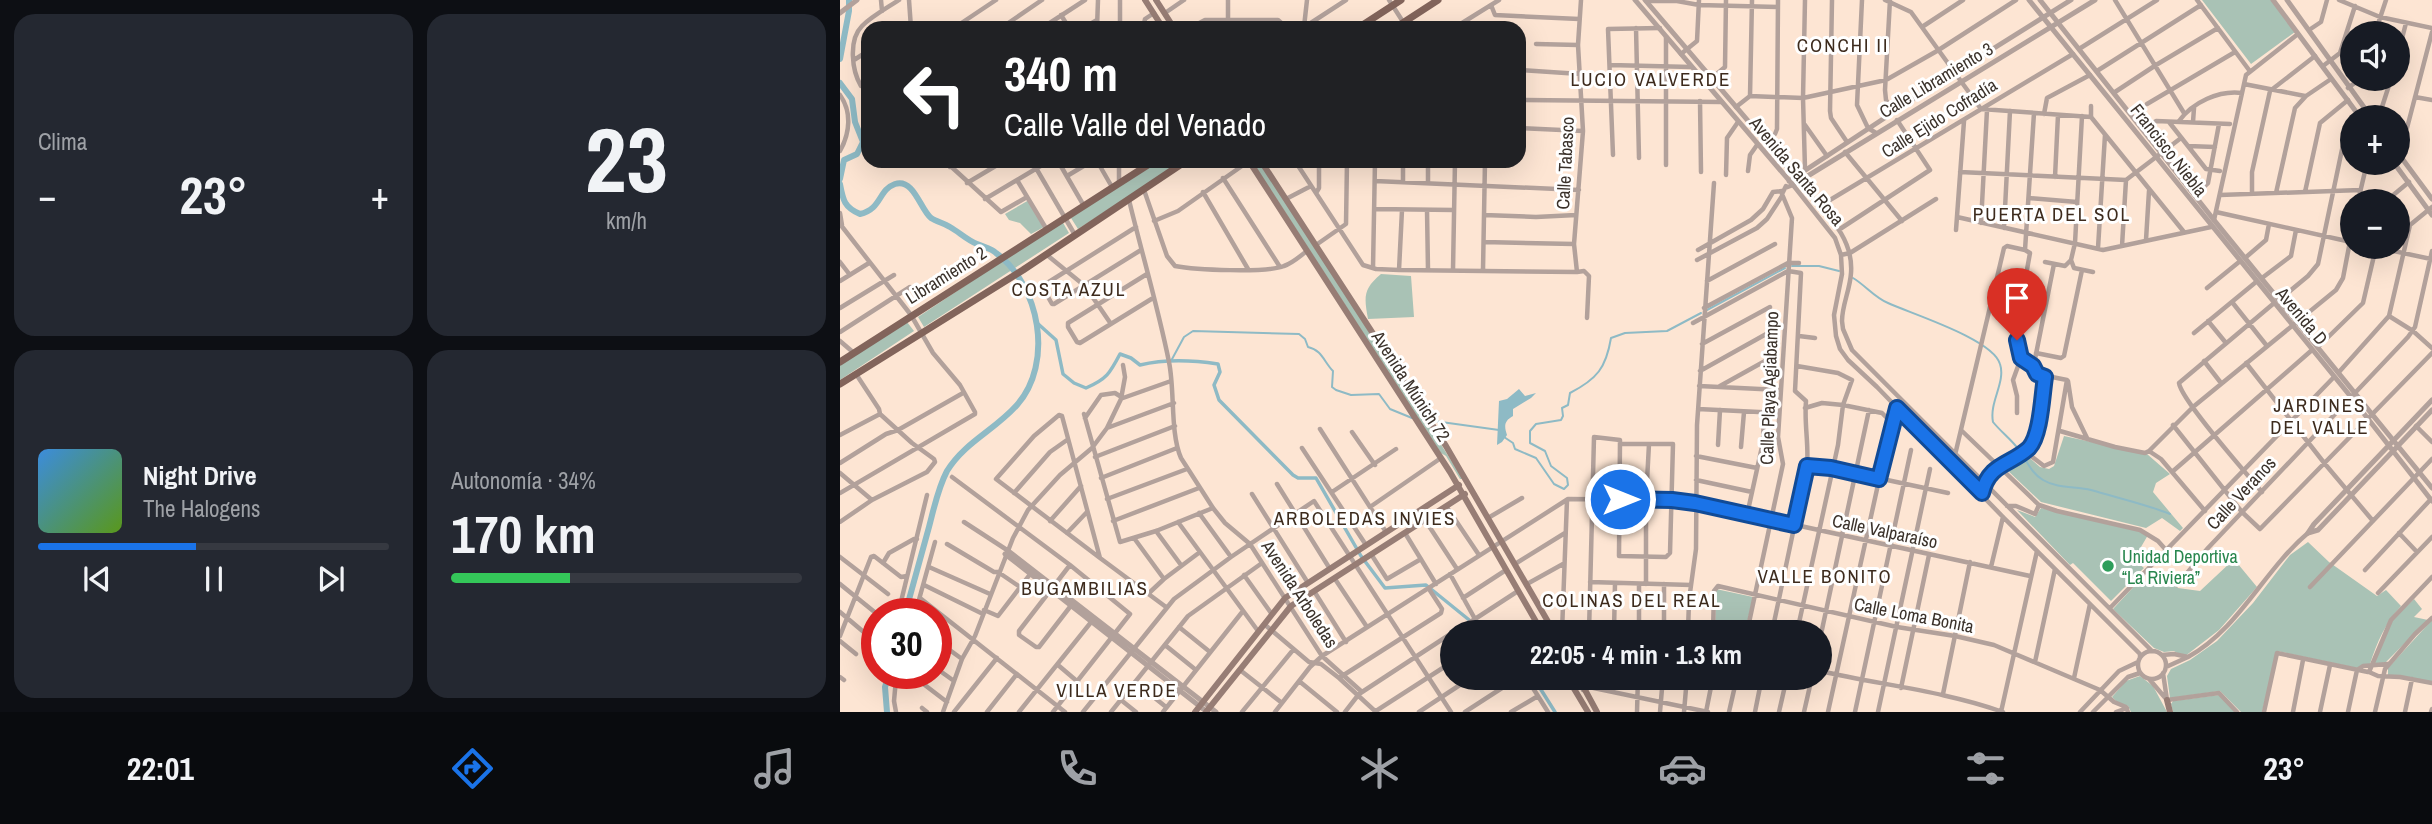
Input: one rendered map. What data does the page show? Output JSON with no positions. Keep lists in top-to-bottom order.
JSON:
{
  "streets": {
    "main road": ["Libramiento 2", "Avenida Múnich 72"],
    "street": [
      "Calle Libramiento 3",
      "Calle Ejido Cofradía",
      "Francisco Niebla",
      "Calle Tabasco",
      "Avenida Santa Rosa",
      "Avenida D",
      "Calle Playa Agiabampo",
      "Calle Veranos",
      "Calle Valparaíso",
      "Avenida Arboledas",
      "Calle Loma Bonita"
    ]
  },
  "crossings": [
    ["Calle Libramiento 3", "Francisco Niebla"],
    ["Calle Libramiento 3", "Avenida Santa Rosa"],
    ["Calle Ejido Cofradía", "Francisco Niebla"],
    ["Calle Ejido Cofradía", "Avenida Santa Rosa"],
    ["Francisco Niebla", "Avenida D"],
    ["Libramiento 2", "Avenida Arboledas"],
    ["Avenida D", "Calle Veranos"],
    ["Calle Playa Agiabampo", "Calle Valparaíso"],
    ["Calle Playa Agiabampo", "Calle Loma Bonita"]
  ],
  "districts": [
    "CONCHI II",
    "LUCIO VALVERDE",
    "PUERTA DEL SOL",
    "COSTA AZUL",
    "JARDINES DEL VALLE",
    "ARBOLEDAS INVIES",
    "VALLE BONITO",
    "BUGAMBILIAS",
    "COLINAS DEL REAL",
    "VILLA VERDE"
  ],
  "places": ["Unidad Deportiva “La Riviera”"],
  "page": {
    "tile": [
      "Clima",
      ["23", "km/h"],
      ["Autonomía · 34%", "170 km"]
    ],
    "map_buttons": ["+", "−"],
    "turn": ["340 m", "Calle Valle del Venado"],
    "heat": ["−", "23°", "+"],
    "song": ["Night Drive", "The Halogens"],
    "limit": "30",
    "trip": "22:05 · 4 min · 1.3 km",
    "tabs": ["22:01", "23°"]
  }
}
